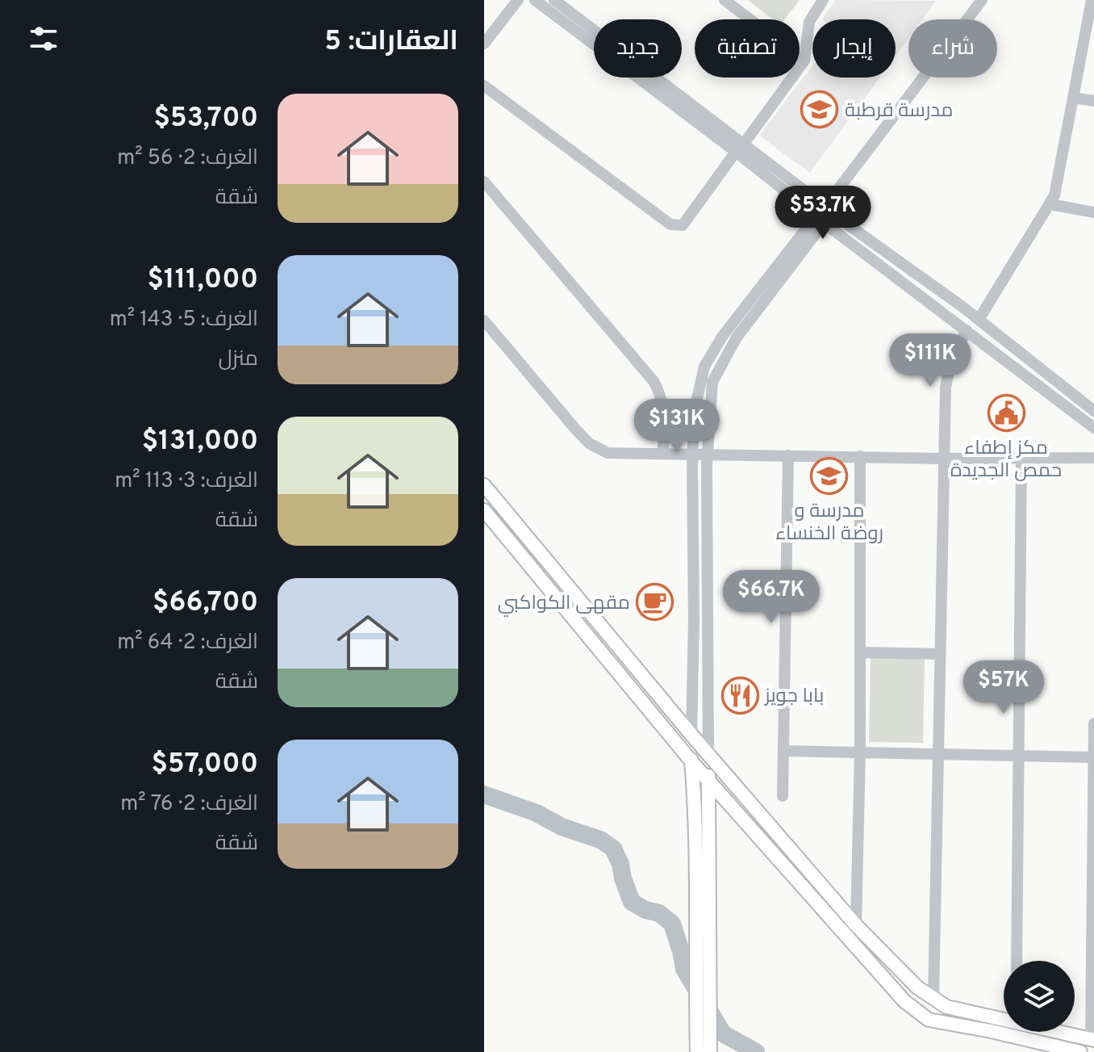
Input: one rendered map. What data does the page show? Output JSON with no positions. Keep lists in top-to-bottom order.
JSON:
{
  "places": {
    "school or university": ["مدرسة قرطبة", "مدرسة و روضة الخنساء"],
    "public building": ["مكز إطفاء حمص الجديدة"],
    "cafe": ["مقهى الكواكبي"],
    "restaurant": ["بابا جويز"]
  },
  "page": {
    "heading": "العقارات: 5",
    "chip": [
      "شراء",
      "إيجار",
      "تصفية",
      "جديد"
    ],
    "list": [
      {
        "name": "$53,700",
        "note": "الغرف: 2 · 56 m² · شقة"
      },
      {
        "name": "$111,000",
        "note": "الغرف: 5 · 143 m² · منزل"
      },
      {
        "name": "$131,000",
        "note": "الغرف: 3 · 113 m² · شقة"
      },
      {
        "name": "$66,700",
        "note": "الغرف: 2 · 64 m² · شقة"
      },
      {
        "name": "$57,000",
        "note": "الغرف: 2 · 76 m² · شقة"
      }
    ],
    "price": [
      "$53.7K",
      "$111K",
      "$131K",
      "$66.7K",
      "$57K"
    ]
  }
}
